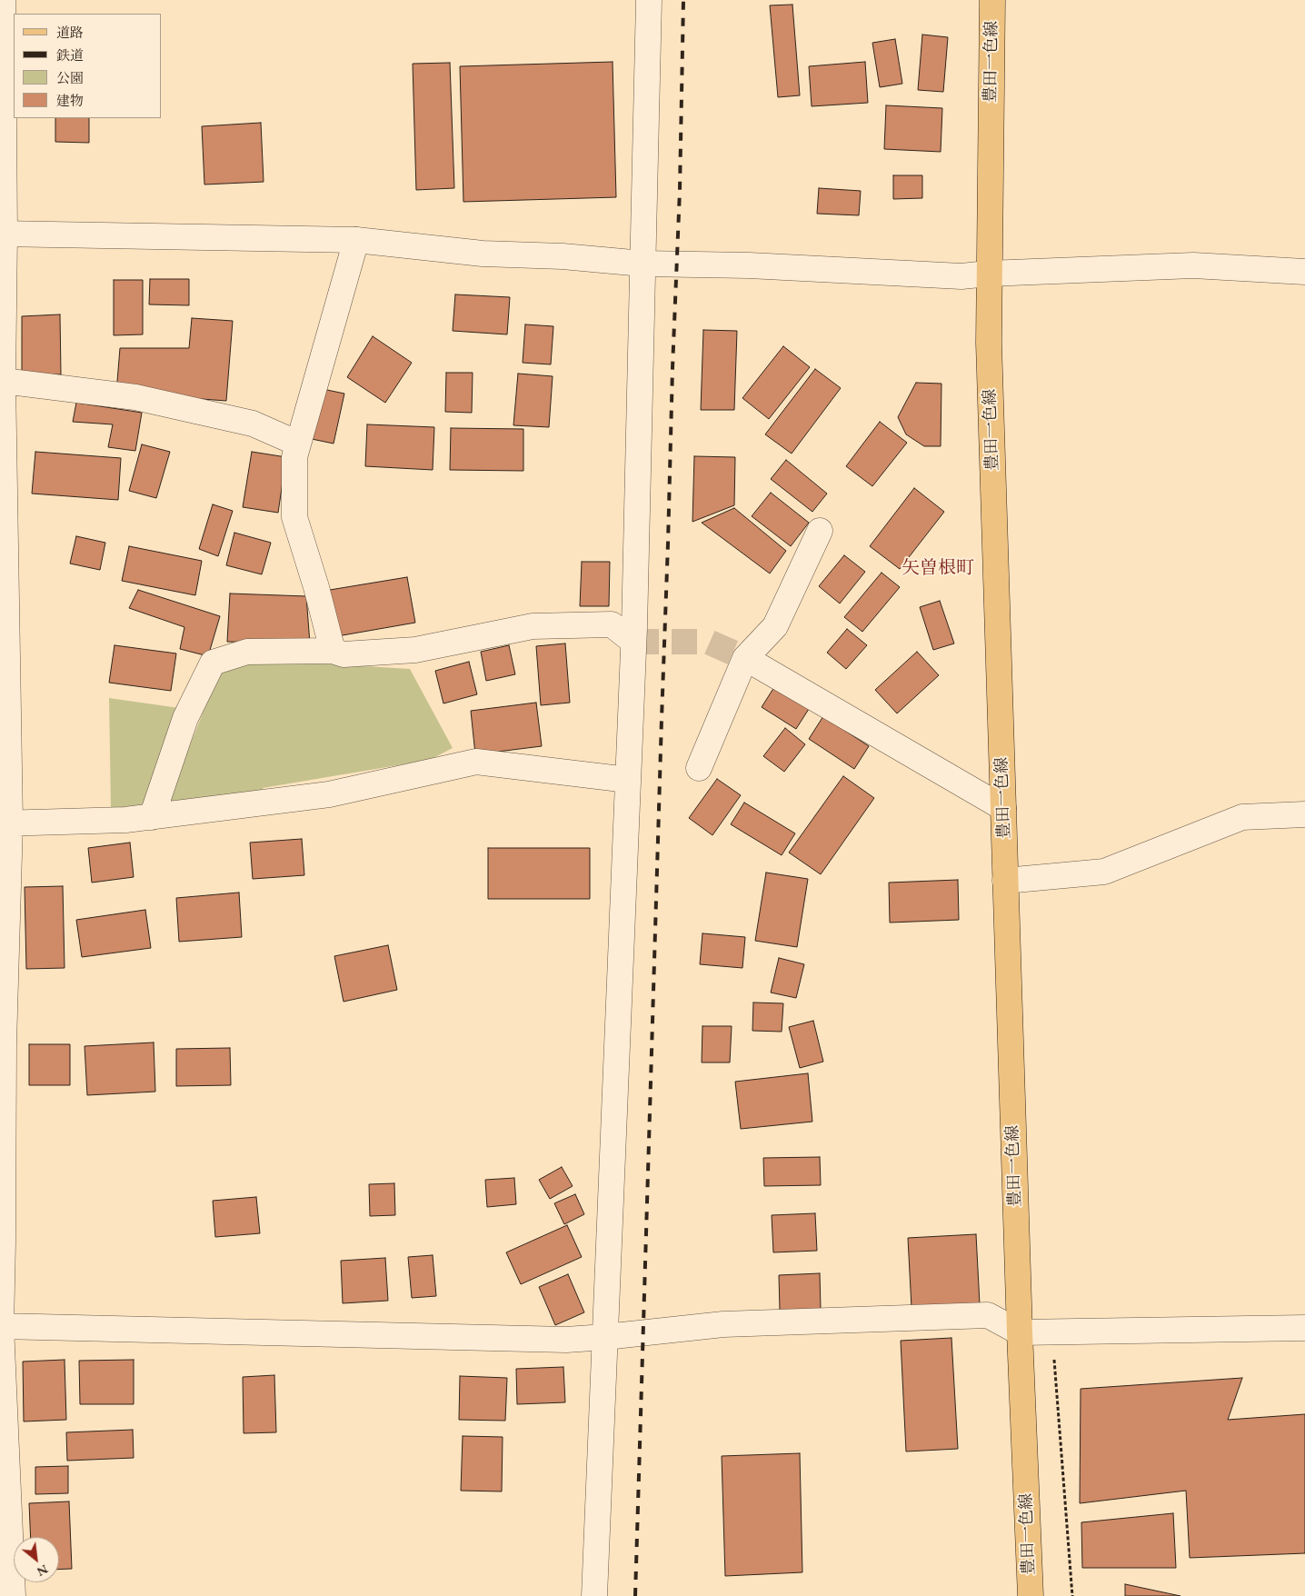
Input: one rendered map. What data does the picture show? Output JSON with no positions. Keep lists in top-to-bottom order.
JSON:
{
  "streets": {
    "main road": ["豊田一色線"]
  },
  "districts": ["矢曽根町"],
  "legend": [
    "道路",
    "鉄道",
    "公園",
    "建物"
  ],
  "north": "bottom right"
}
